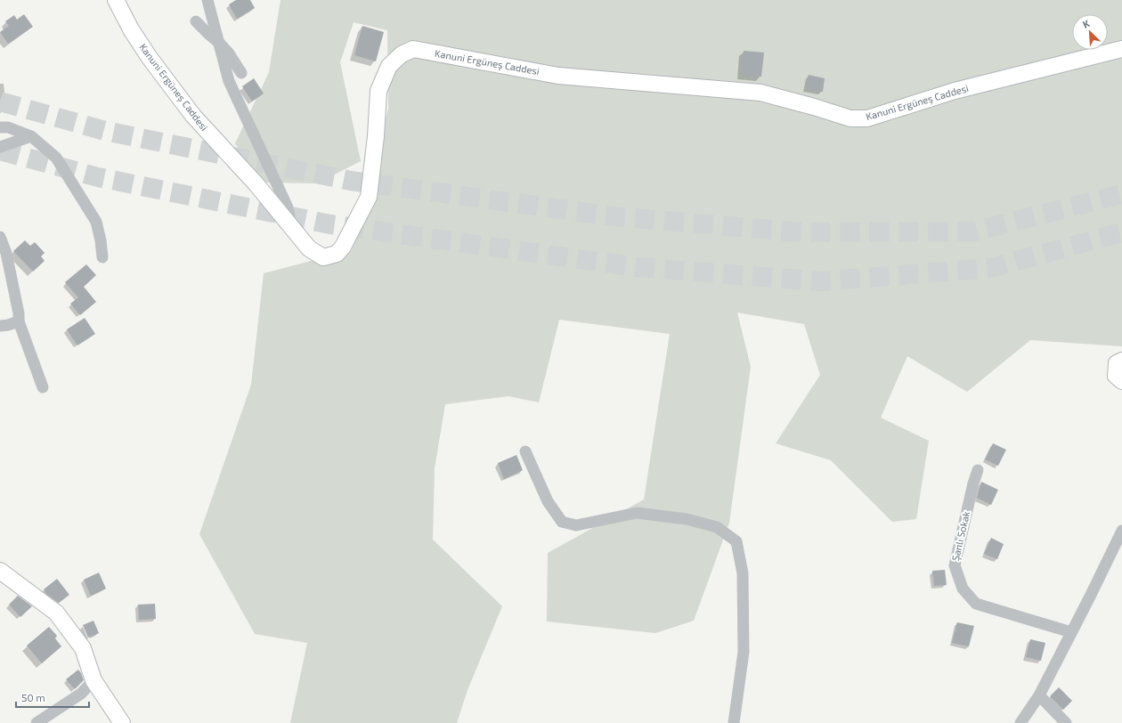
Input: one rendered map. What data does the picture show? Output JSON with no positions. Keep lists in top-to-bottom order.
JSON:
{
  "streets": {
    "street": ["Kanuni Ergüneş Caddesi", "Şanlı Sokak"]
  },
  "scale_bar": "50 m",
  "north": "top left"
}
